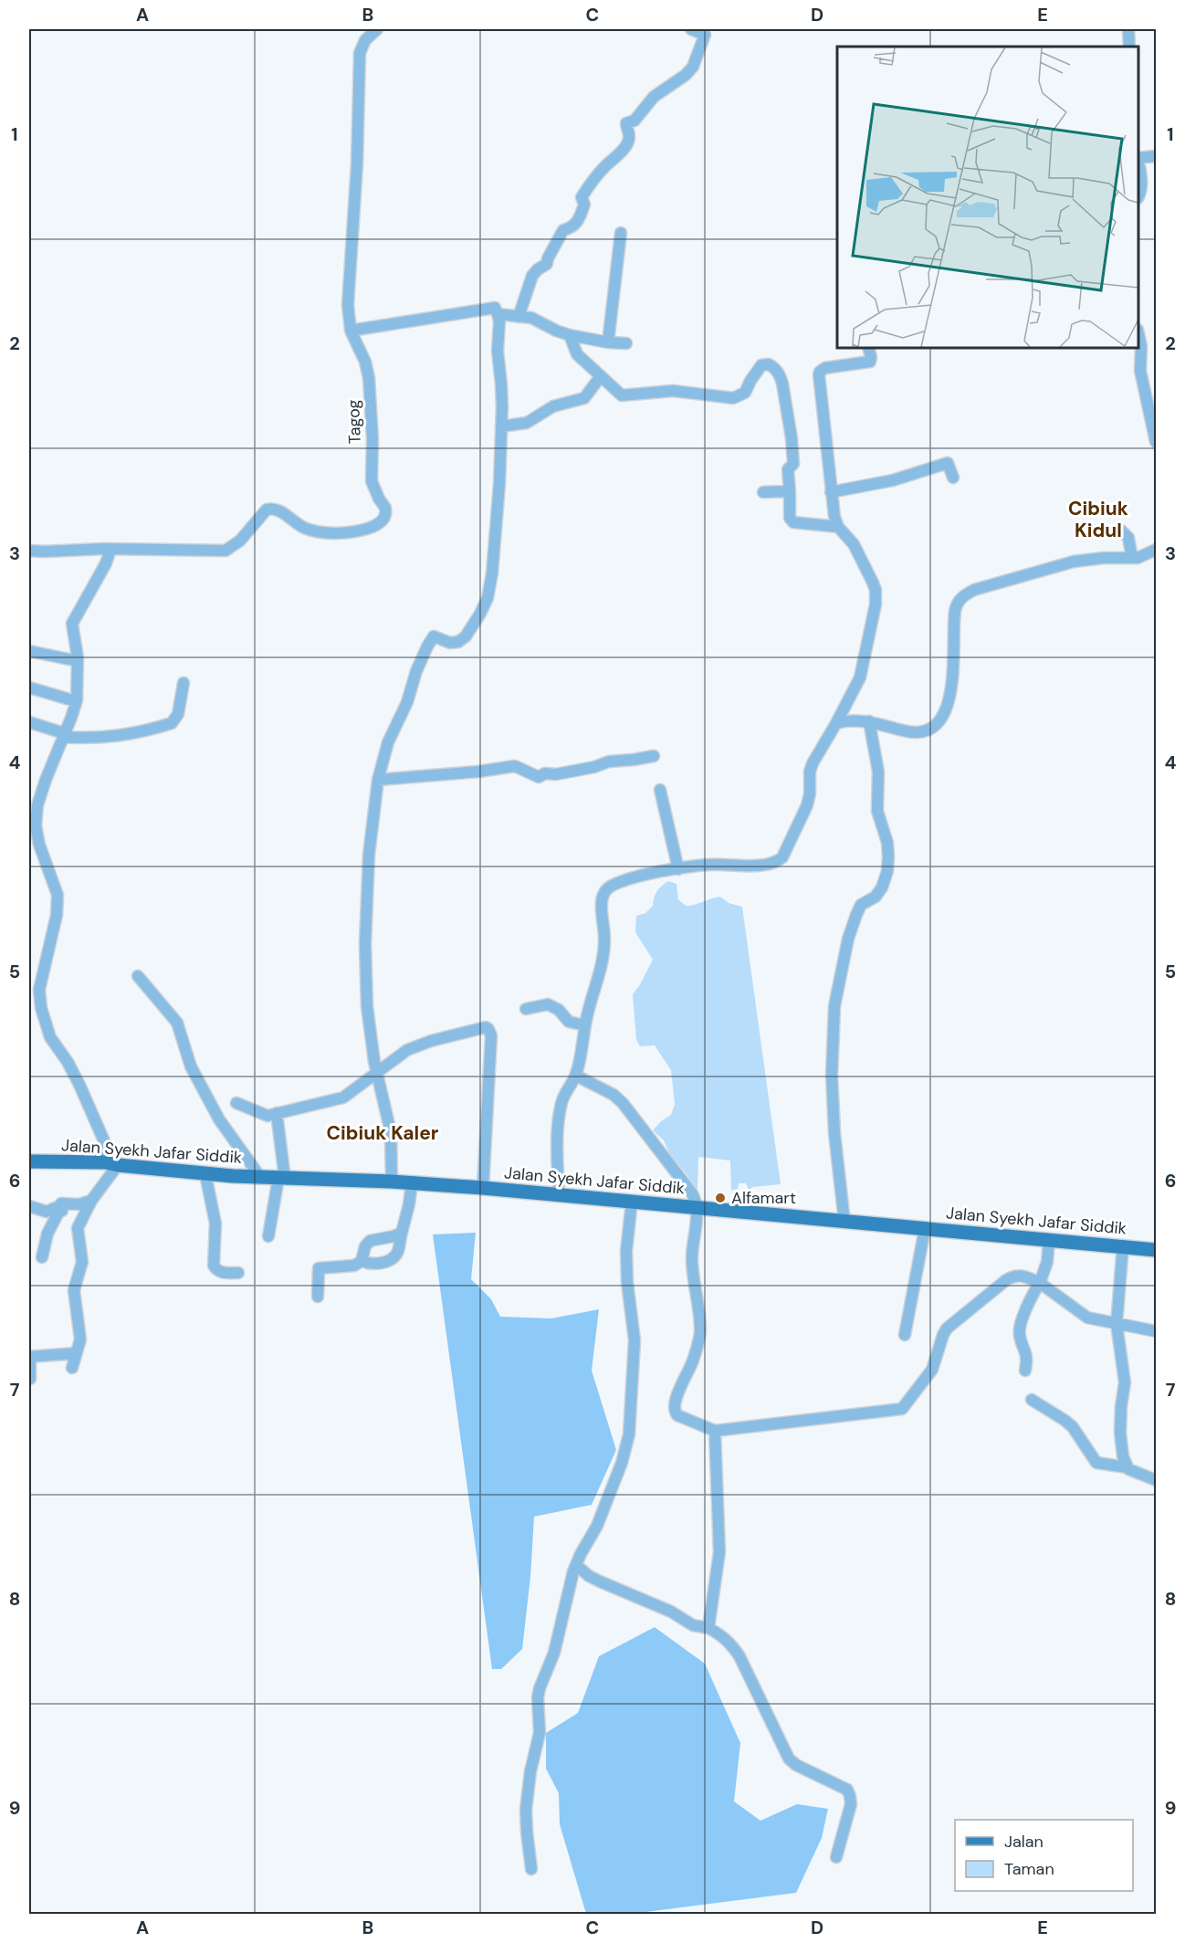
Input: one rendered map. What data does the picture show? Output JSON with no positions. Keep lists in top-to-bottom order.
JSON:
{
  "streets": {
    "main road": ["Jalan Syekh Jafar Siddik"],
    "street": ["Tagog"]
  },
  "districts": ["Cibiuk Kidul", "Cibiuk Kaler"],
  "places": ["Alfamart"],
  "legend": ["Jalan", "Taman"],
  "grid": {
    "columns": [
      "A",
      "B",
      "C",
      "D",
      "E"
    ],
    "rows": [
      "1",
      "2",
      "3",
      "4",
      "5",
      "6",
      "7",
      "8",
      "9"
    ]
  }
}
